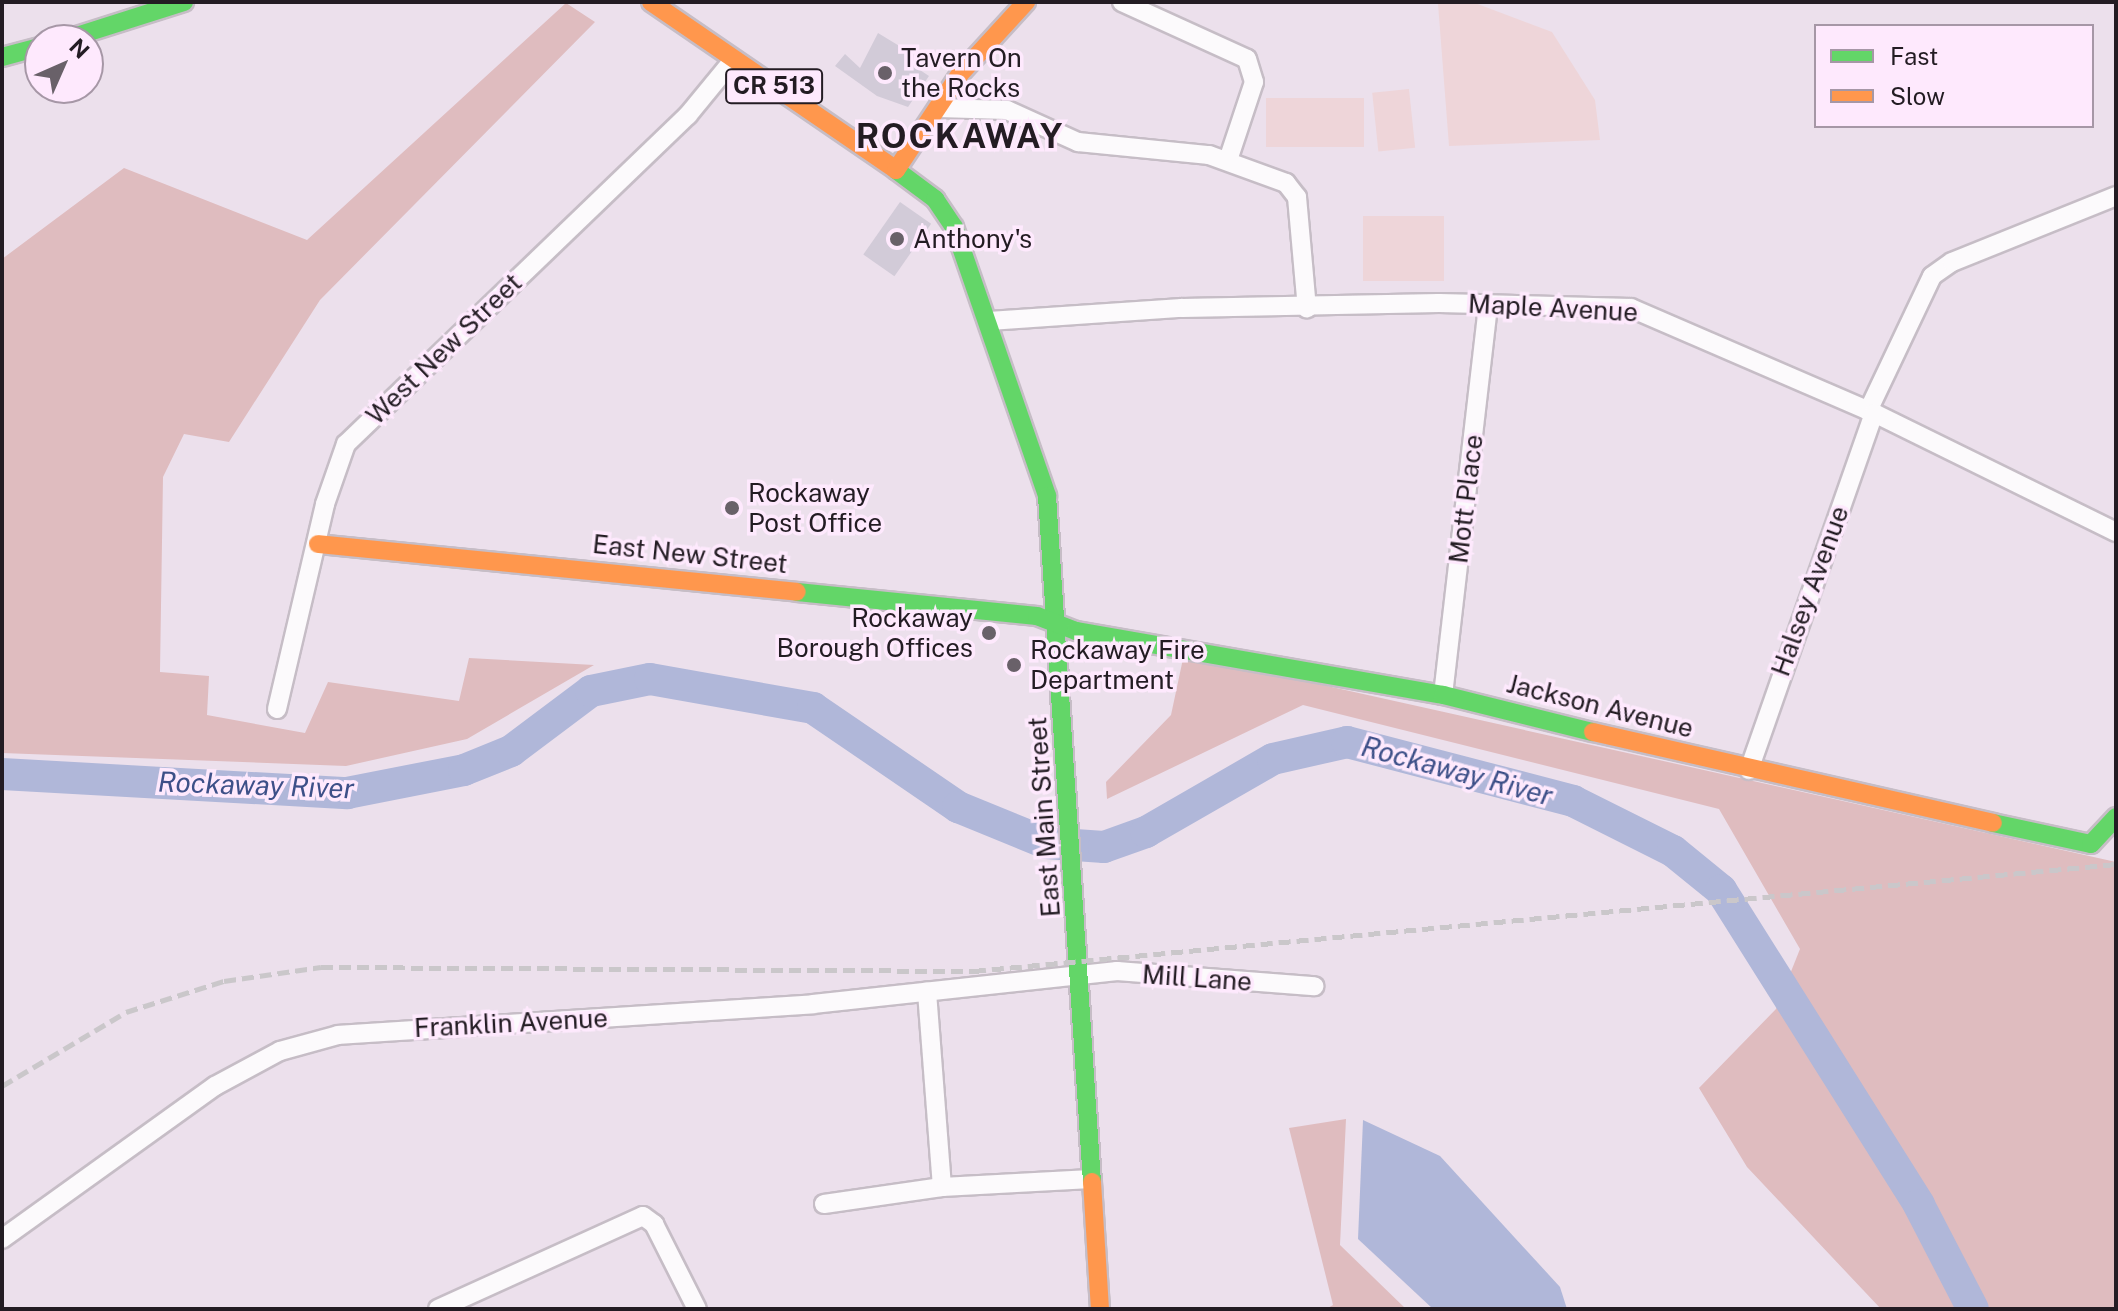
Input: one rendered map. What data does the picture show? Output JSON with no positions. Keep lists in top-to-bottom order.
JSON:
{
  "streets": {
    "street": [
      "CR 513",
      "Maple Avenue",
      "West New Street",
      "Mott Place",
      "East New Street",
      "Halsey Avenue",
      "Jackson Avenue",
      "East Main Street",
      "Mill Lane",
      "Franklin Avenue"
    ]
  },
  "crossings": [
    ["CR 513", "West New Street"],
    ["CR 513", "East Main Street"],
    ["Maple Avenue", "Mott Place"],
    ["Maple Avenue", "Halsey Avenue"],
    ["Maple Avenue", "East Main Street"],
    ["West New Street", "East New Street"],
    ["Mott Place", "Jackson Avenue"],
    ["East New Street", "Jackson Avenue"],
    ["East New Street", "East Main Street"],
    ["Halsey Avenue", "Jackson Avenue"],
    ["Jackson Avenue", "East Main Street"],
    ["East Main Street", "Mill Lane"],
    ["East Main Street", "Franklin Avenue"],
    ["Mill Lane", "Franklin Avenue"]
  ],
  "districts": ["ROCKAWAY"],
  "water": ["Rockaway River"],
  "places": [
    "Tavern On the Rocks",
    "Anthony's",
    "Rockaway Post Office",
    "Rockaway Borough Offices",
    "Rockaway Fire Department"
  ],
  "legend": ["Fast", "Slow"],
  "north": "top right"
}
